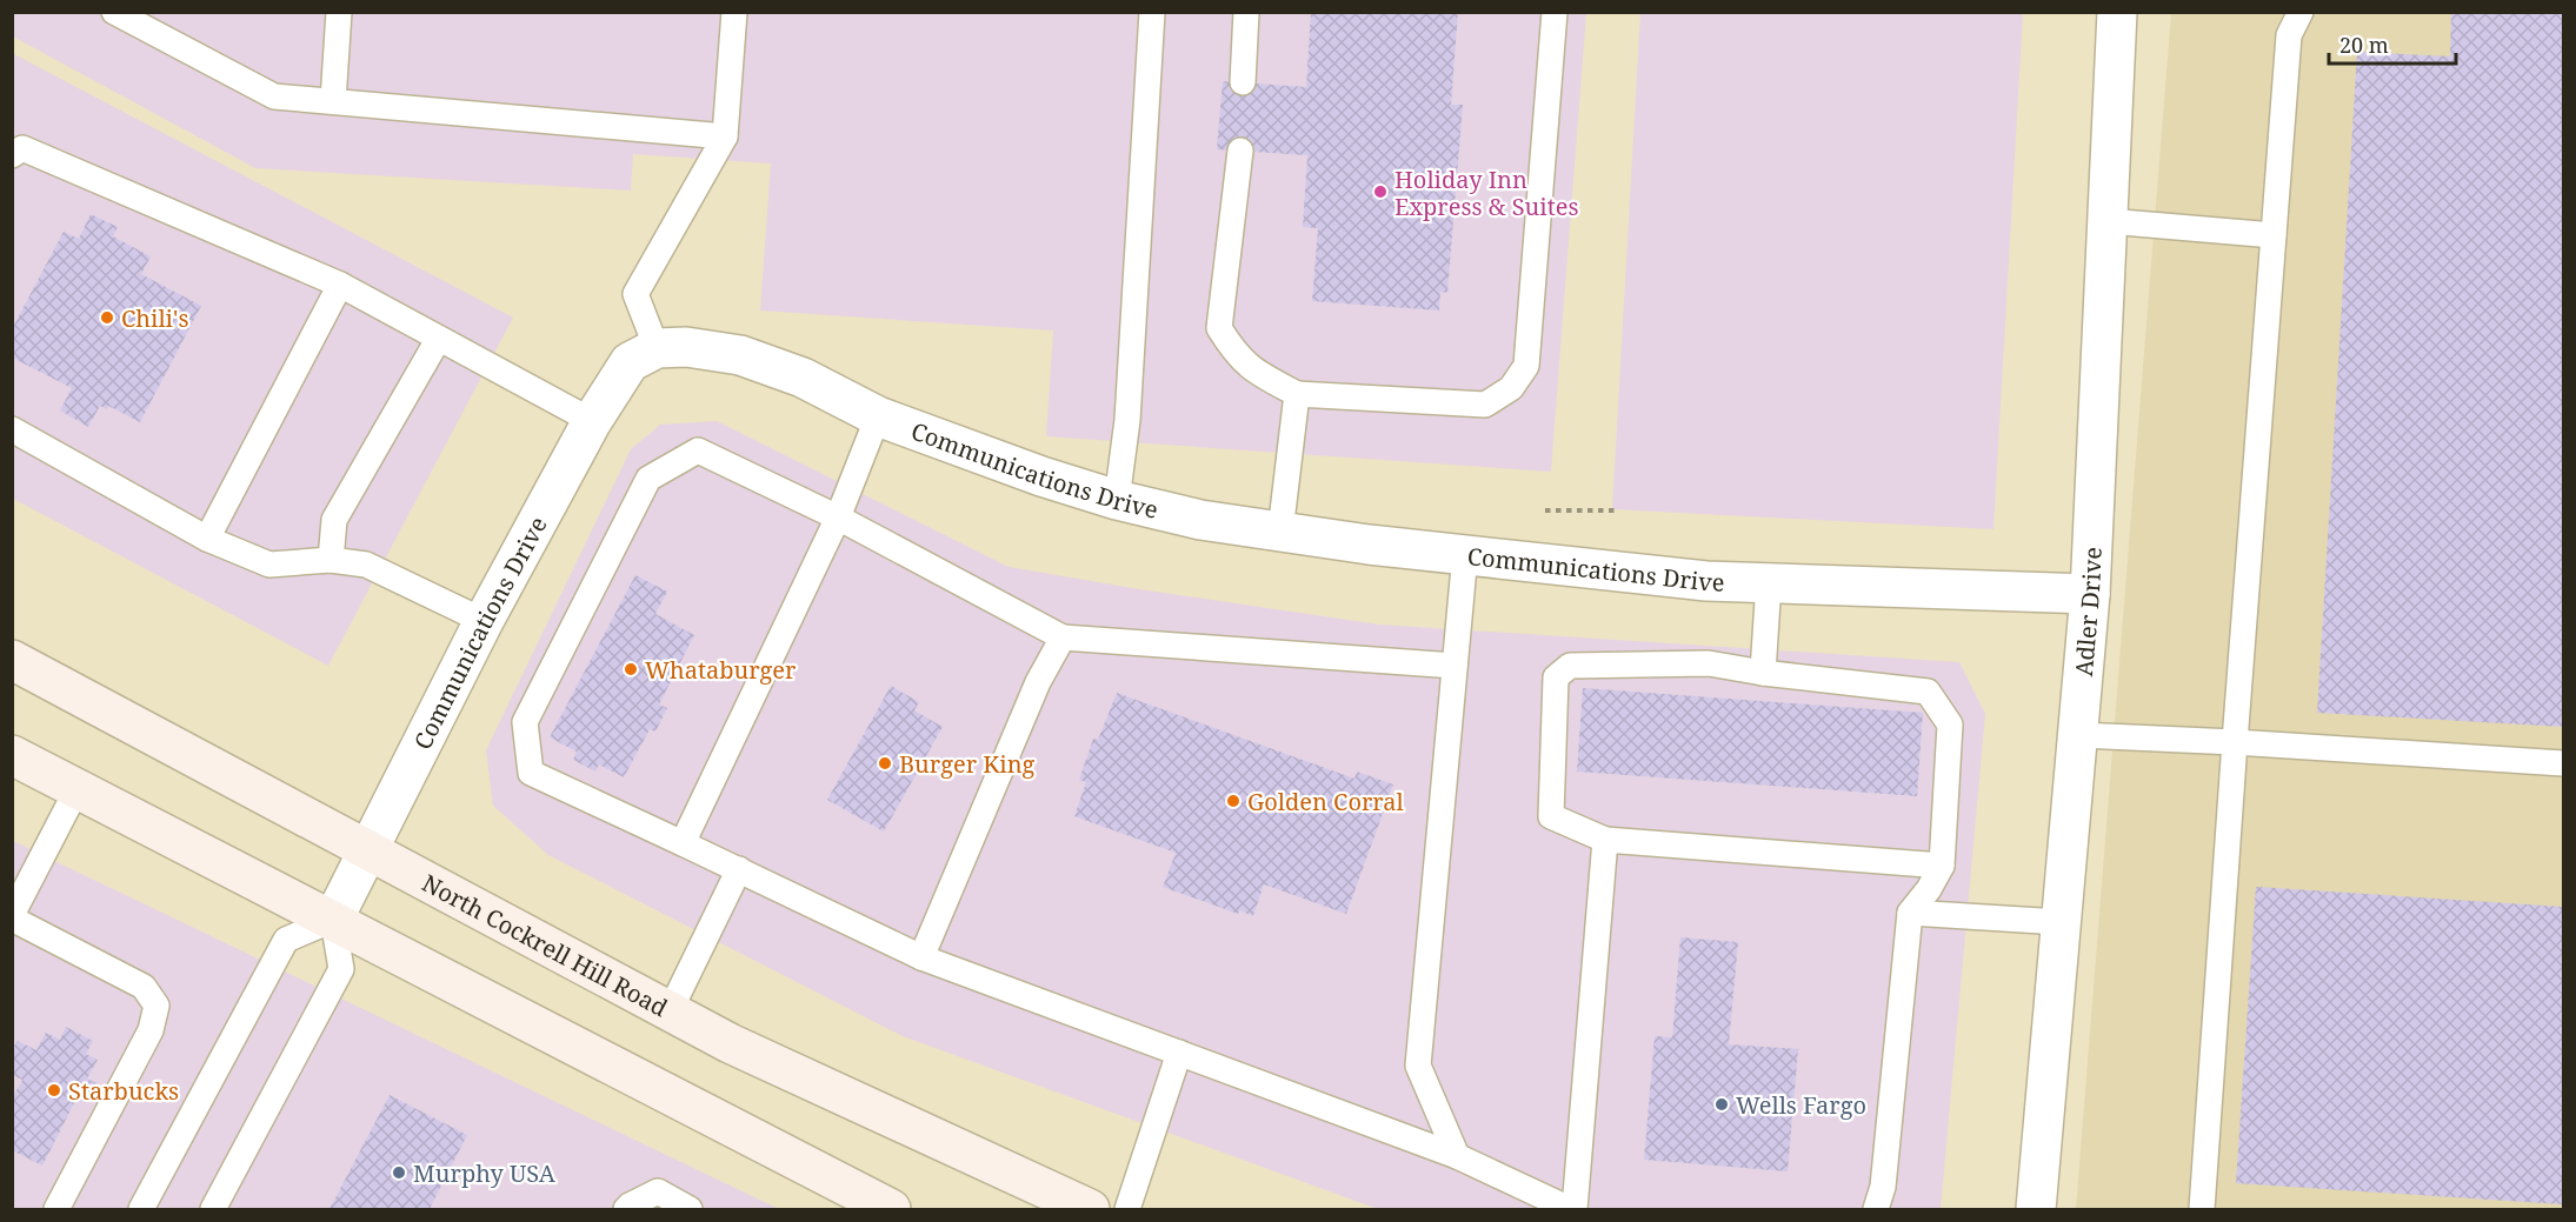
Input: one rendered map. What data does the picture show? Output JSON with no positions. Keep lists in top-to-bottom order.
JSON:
{
  "streets": {
    "main road": ["North Cockrell Hill Road"],
    "street": ["Communications Drive", "Adler Drive"]
  },
  "crossings": [
    ["Communications Drive", "Adler Drive"],
    ["Communications Drive", "North Cockrell Hill Road"]
  ],
  "places": [
    "Holiday Inn Express & Suites",
    "Chili's",
    "Whataburger",
    "Burger King",
    "Golden Corral",
    "Starbucks",
    "Wells Fargo",
    "Murphy USA"
  ],
  "scale_bar": "20 m"
}
